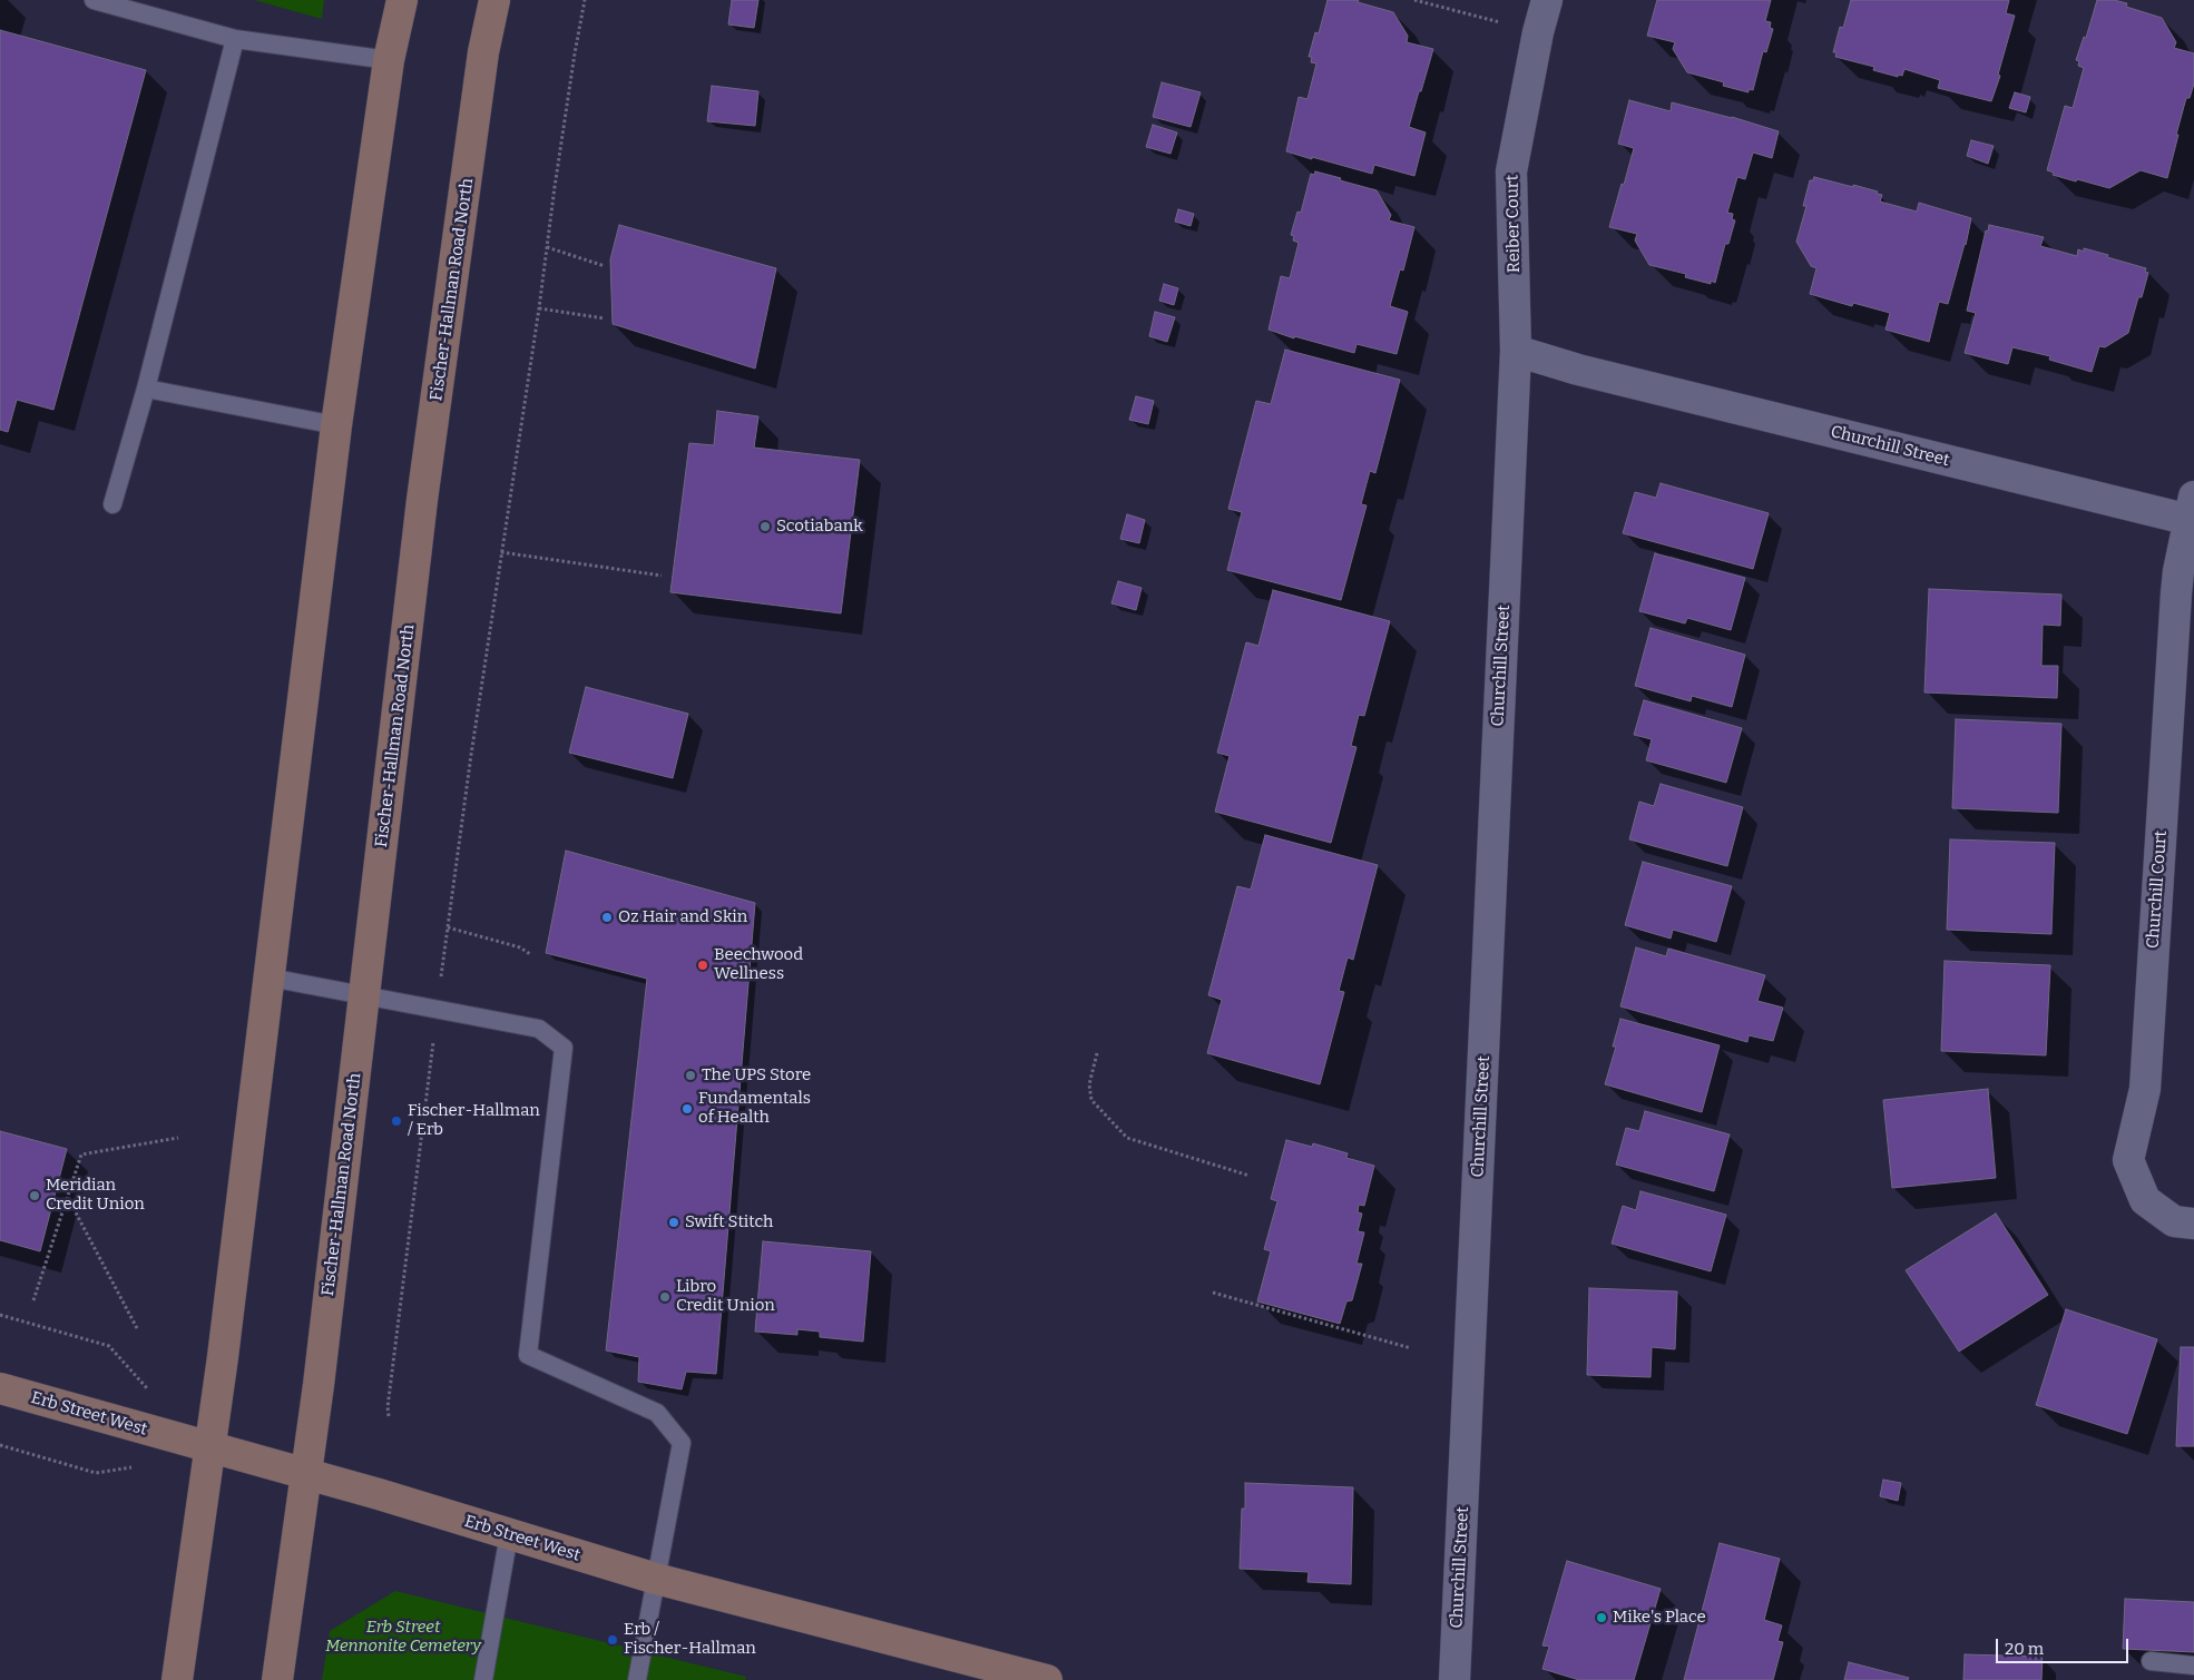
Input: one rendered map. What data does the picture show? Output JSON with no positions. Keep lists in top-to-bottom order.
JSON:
{
  "streets": {
    "main road": ["Fischer-Hallman Road North", "Erb Street West"],
    "street": ["Reiber Court", "Churchill Street", "Churchill Court"]
  },
  "crossings": [
    ["Reiber Court", "Churchill Street"],
    ["Fischer-Hallman Road North", "Erb Street West"],
    ["Churchill Street", "Churchill Court"]
  ],
  "parks": ["Erb Street Mennonite Cemetery"],
  "places": [
    "Scotiabank",
    "Oz Hair and Skin",
    "Beechwood Wellness",
    "The UPS Store",
    "Fundamentals of Health",
    "Fischer-Hallman / Erb",
    "Meridian Credit Union",
    "Swift Stitch",
    "Libro Credit Union",
    "Mike's Place",
    "Erb / Fischer-Hallman"
  ],
  "scale_bar": "20 m"
}
